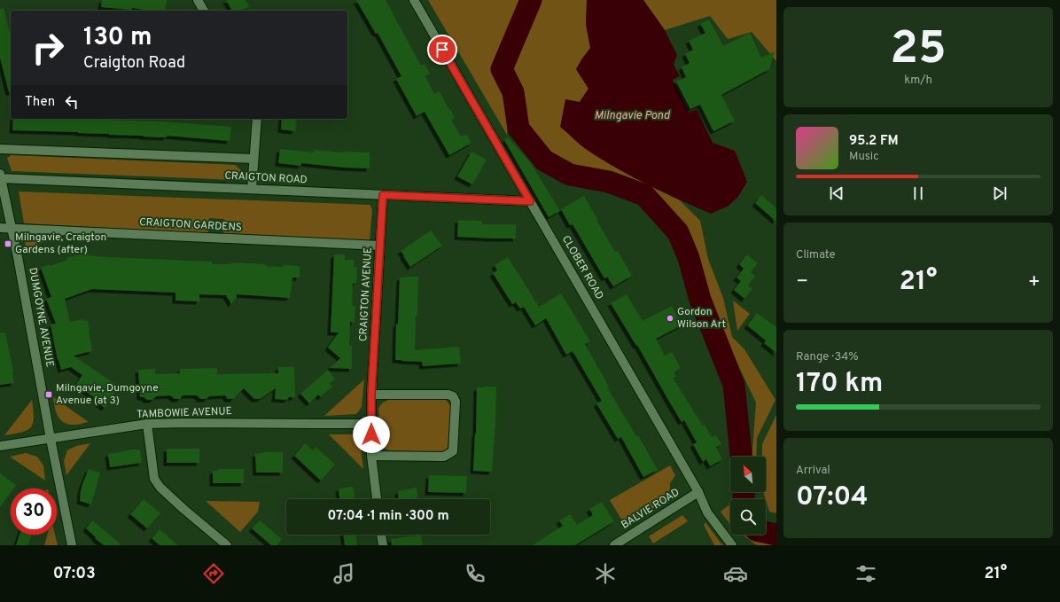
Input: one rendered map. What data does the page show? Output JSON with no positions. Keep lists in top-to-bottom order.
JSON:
{
  "streets": {
    "street": [
      "CRAIGTON ROAD",
      "CRAIGTON GARDENS",
      "CLOBER ROAD",
      "CRAIGTON AVENUE",
      "DUMGOYNE AVENUE",
      "TAMBOWIE AVENUE",
      "BALVIE ROAD"
    ]
  },
  "crossings": [
    ["CRAIGTON ROAD", "CLOBER ROAD"],
    ["CRAIGTON ROAD", "CRAIGTON AVENUE"],
    ["CRAIGTON ROAD", "DUMGOYNE AVENUE"],
    ["CRAIGTON GARDENS", "CRAIGTON AVENUE"],
    ["CRAIGTON GARDENS", "DUMGOYNE AVENUE"],
    ["CLOBER ROAD", "BALVIE ROAD"],
    ["CRAIGTON AVENUE", "TAMBOWIE AVENUE"],
    ["DUMGOYNE AVENUE", "TAMBOWIE AVENUE"]
  ],
  "water": ["Milngavie Pond"],
  "places": {
    "transit": ["Milngavie, Craigton Gardens (after)", "Milngavie, Dumgoyne Avenue (at 3)"],
    "other": ["Gordon Wilson Art"]
  },
  "north": "top left",
  "page": {
    "tile": [
      ["25", "km/h"],
      "Climate",
      ["Range · 34%", "170 km"],
      ["Arrival", "07:04"]
    ],
    "turn": ["130 m", "Craigton Road"],
    "then": "Then",
    "song": ["95.2 FM", "Music"],
    "heat": ["−", "21°", "+"],
    "limit": "30",
    "trip": "07:04 · 1 min · 300 m",
    "tabs": ["07:03", "21°"]
  }
}
